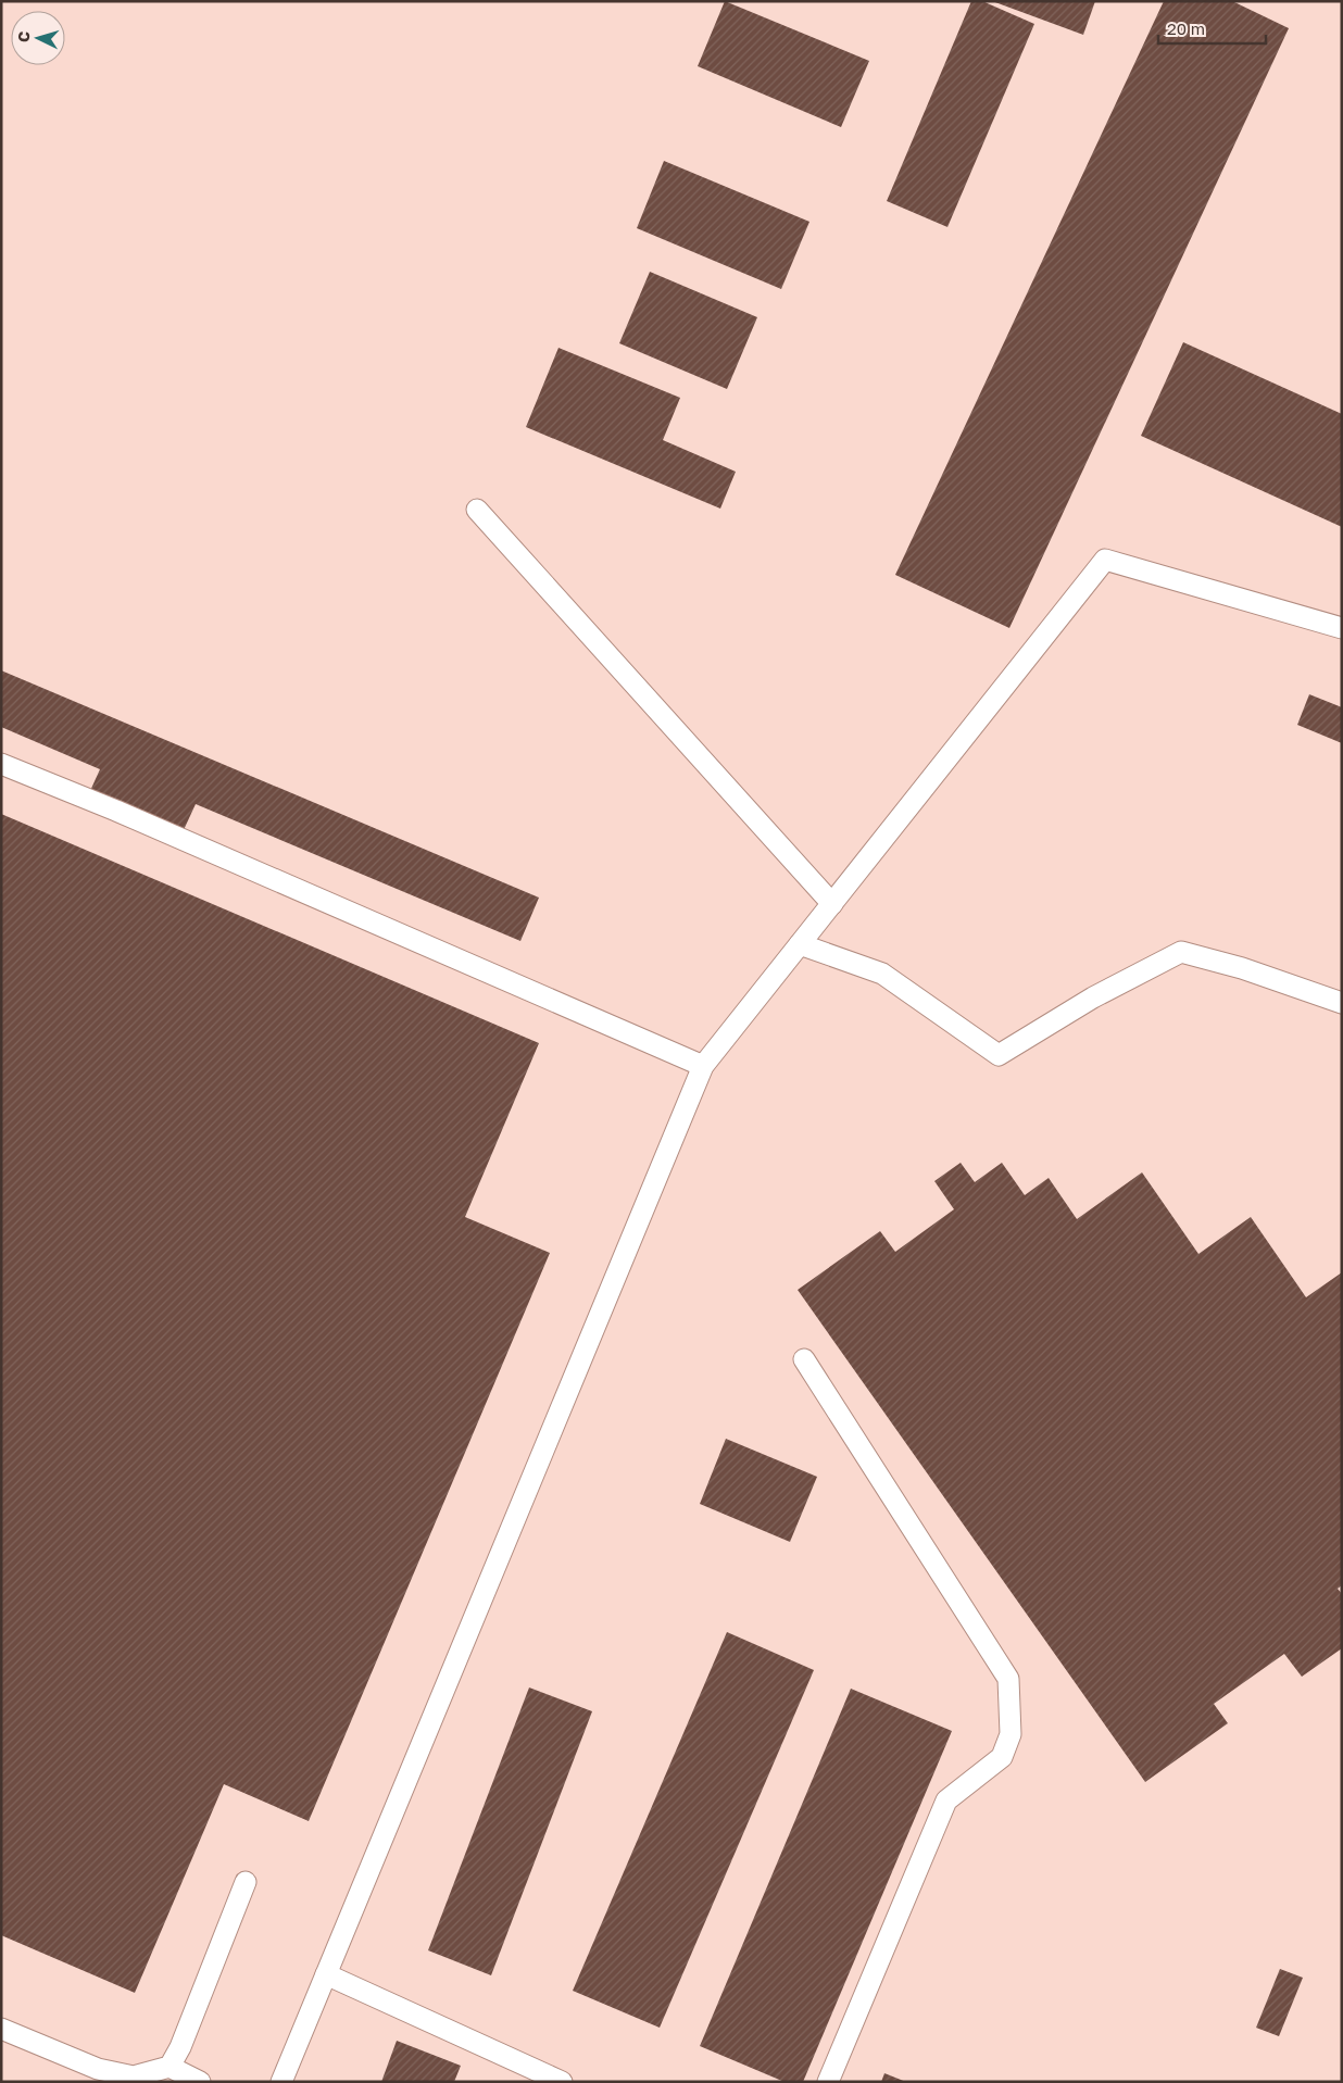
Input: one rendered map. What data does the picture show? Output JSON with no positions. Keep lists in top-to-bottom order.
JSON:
{
  "scale_bar": "20 m",
  "north": "left"
}
